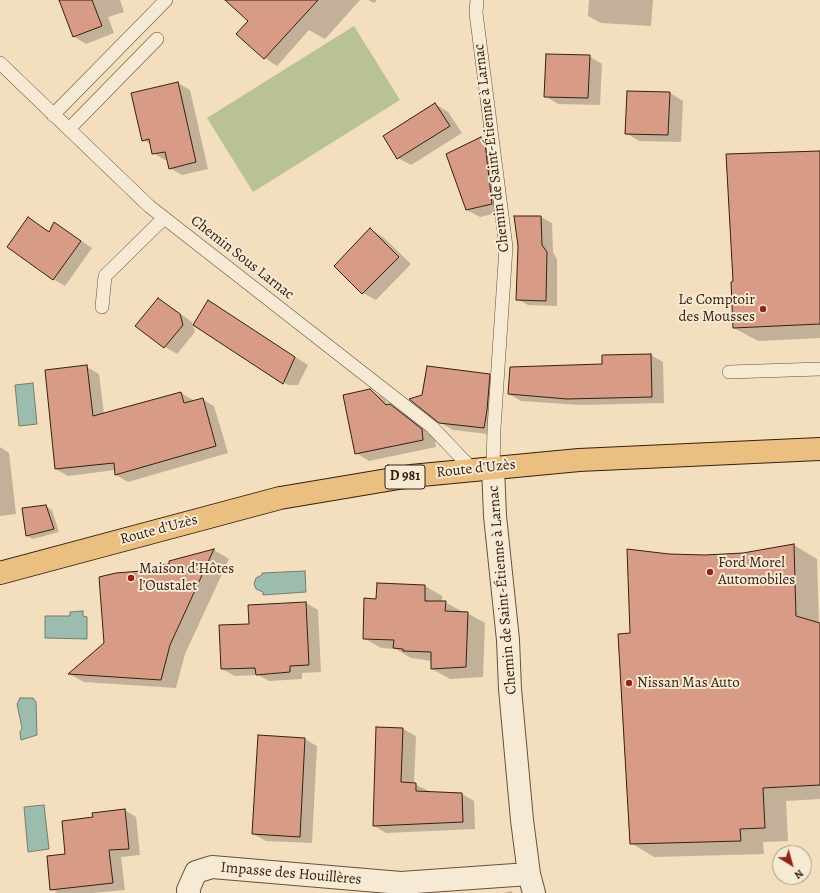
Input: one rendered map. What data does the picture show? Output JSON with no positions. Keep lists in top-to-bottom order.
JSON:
{
  "streets": {
    "main road": ["Route d'Uzès", "D 981"],
    "street": ["Chemin de Saint-Étienne à Larnac", "Impasse des Houillères"],
    "lane": ["Chemin Sous Larnac"]
  },
  "crossings": [
    ["Chemin de Saint-Étienne à Larnac", "Route d'Uzès"],
    ["Chemin de Saint-Étienne à Larnac", "Impasse des Houillères"],
    ["Chemin Sous Larnac", "Route d'Uzès"]
  ],
  "places": [
    "Le Comptoir des Mousses",
    "Ford Morel Automobiles",
    "Maison d’Hôtes l’Oustalet",
    "Nissan Mas Auto"
  ],
  "north": "bottom right"
}
